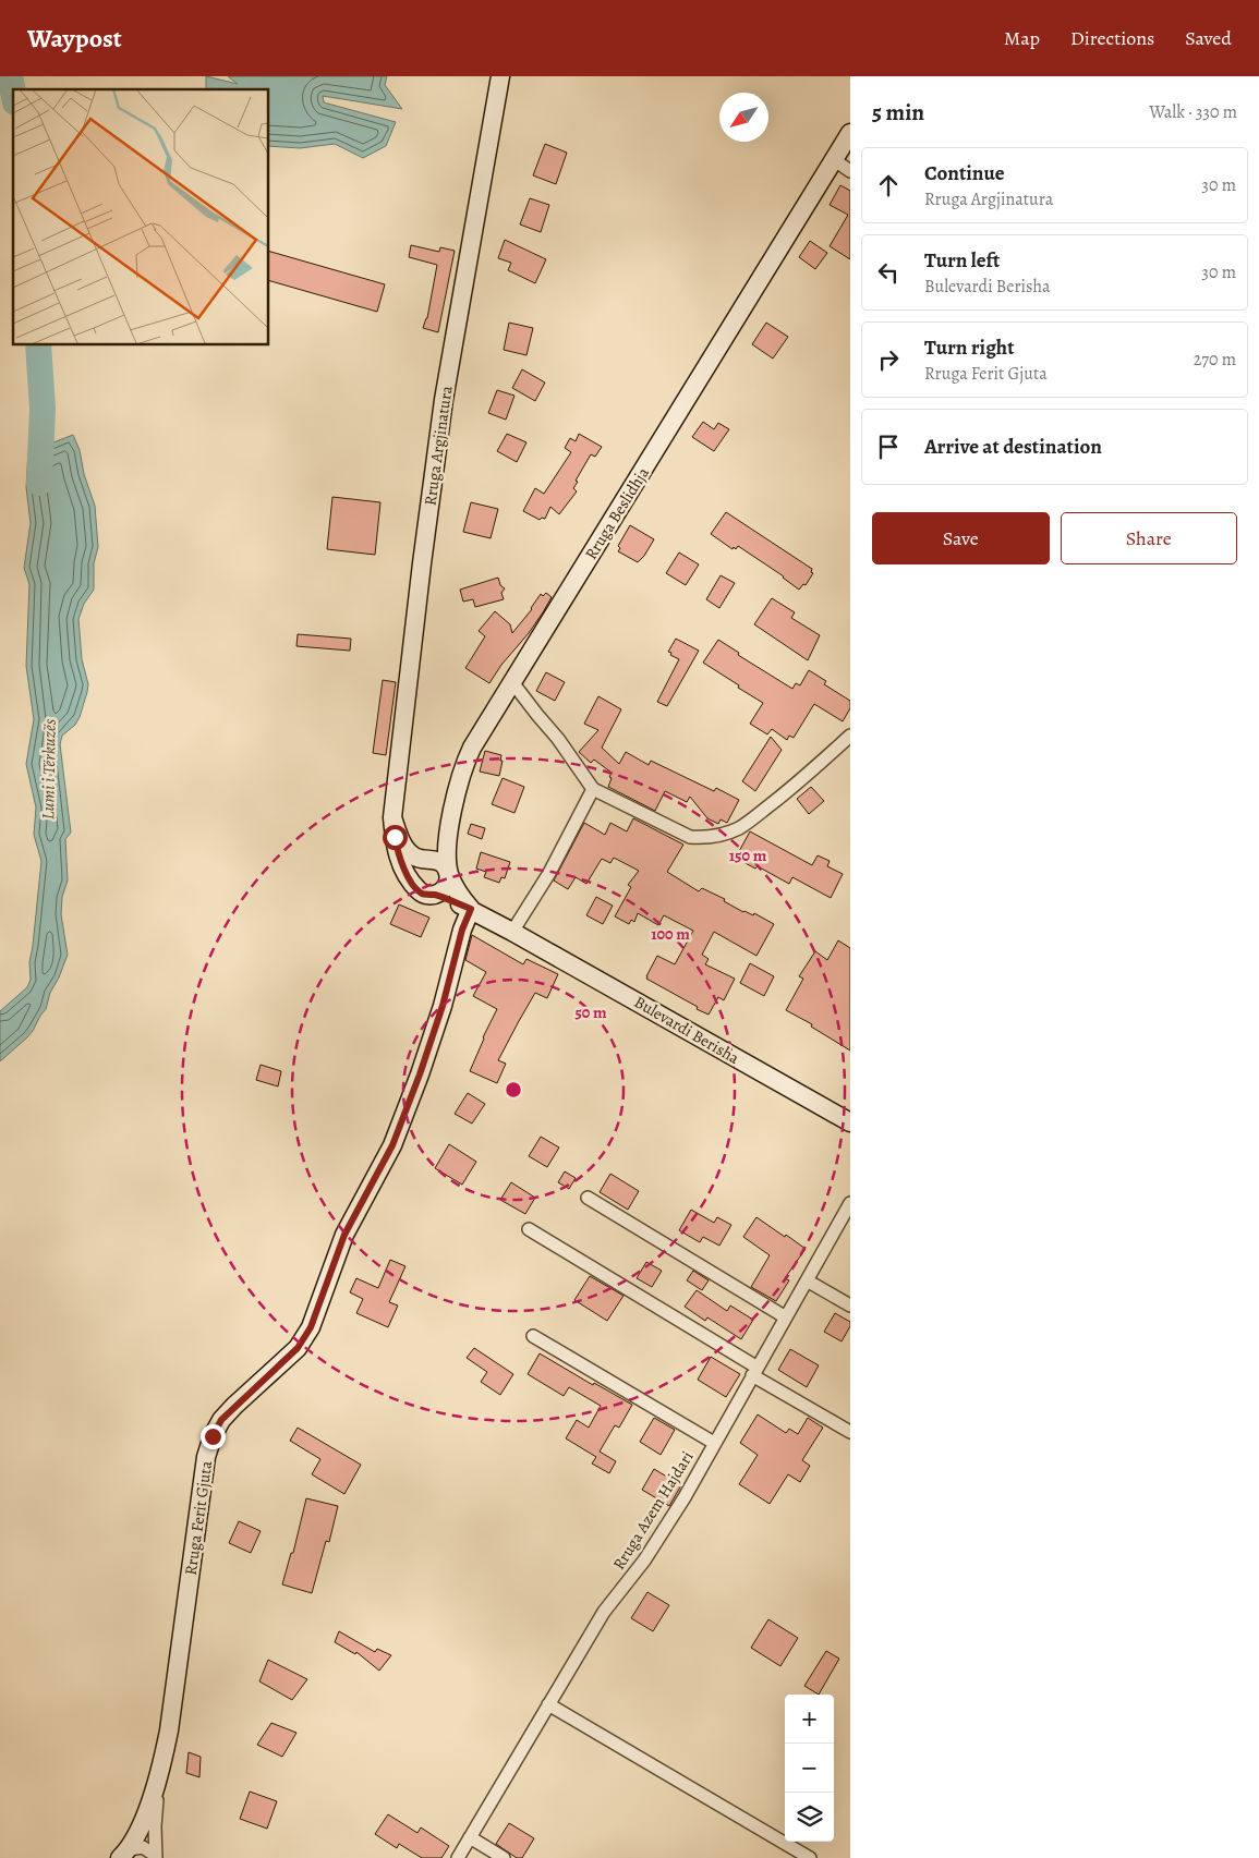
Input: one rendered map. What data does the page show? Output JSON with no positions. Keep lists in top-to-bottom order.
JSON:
{
  "streets": {
    "street": [
      "Rruga Argjinatura",
      "Rruga Beslidhja",
      "Bulevardi Berisha",
      "Rruga Azem Hajdari",
      "Rruga Ferit Gjuta"
    ]
  },
  "crossings": [
    ["Rruga Argjinatura", "Rruga Beslidhja"],
    ["Rruga Argjinatura", "Bulevardi Berisha"],
    ["Rruga Beslidhja", "Bulevardi Berisha"],
    ["Rruga Beslidhja", "Rruga Ferit Gjuta"],
    ["Bulevardi Berisha", "Rruga Ferit Gjuta"]
  ],
  "water": ["Lumi i Tërkuzës"],
  "north": "bottom left",
  "page": {
    "header": "Waypost",
    "nav": ["Map", "Directions", "Saved"],
    "heading": ["5 min", "Walk · 330 m"],
    "list": [
      ["Continue", "Rruga Argjinatura", "30 m"],
      ["Turn left", "Bulevardi Berisha", "30 m"],
      ["Turn right", "Rruga Ferit Gjuta", "270 m"],
      "Arrive at destination"
    ],
    "buttons": ["Save", "Share"],
    "map_buttons": ["+", "−"]
  },
  "rings": ["150 m", "100 m", "50 m"]
}
